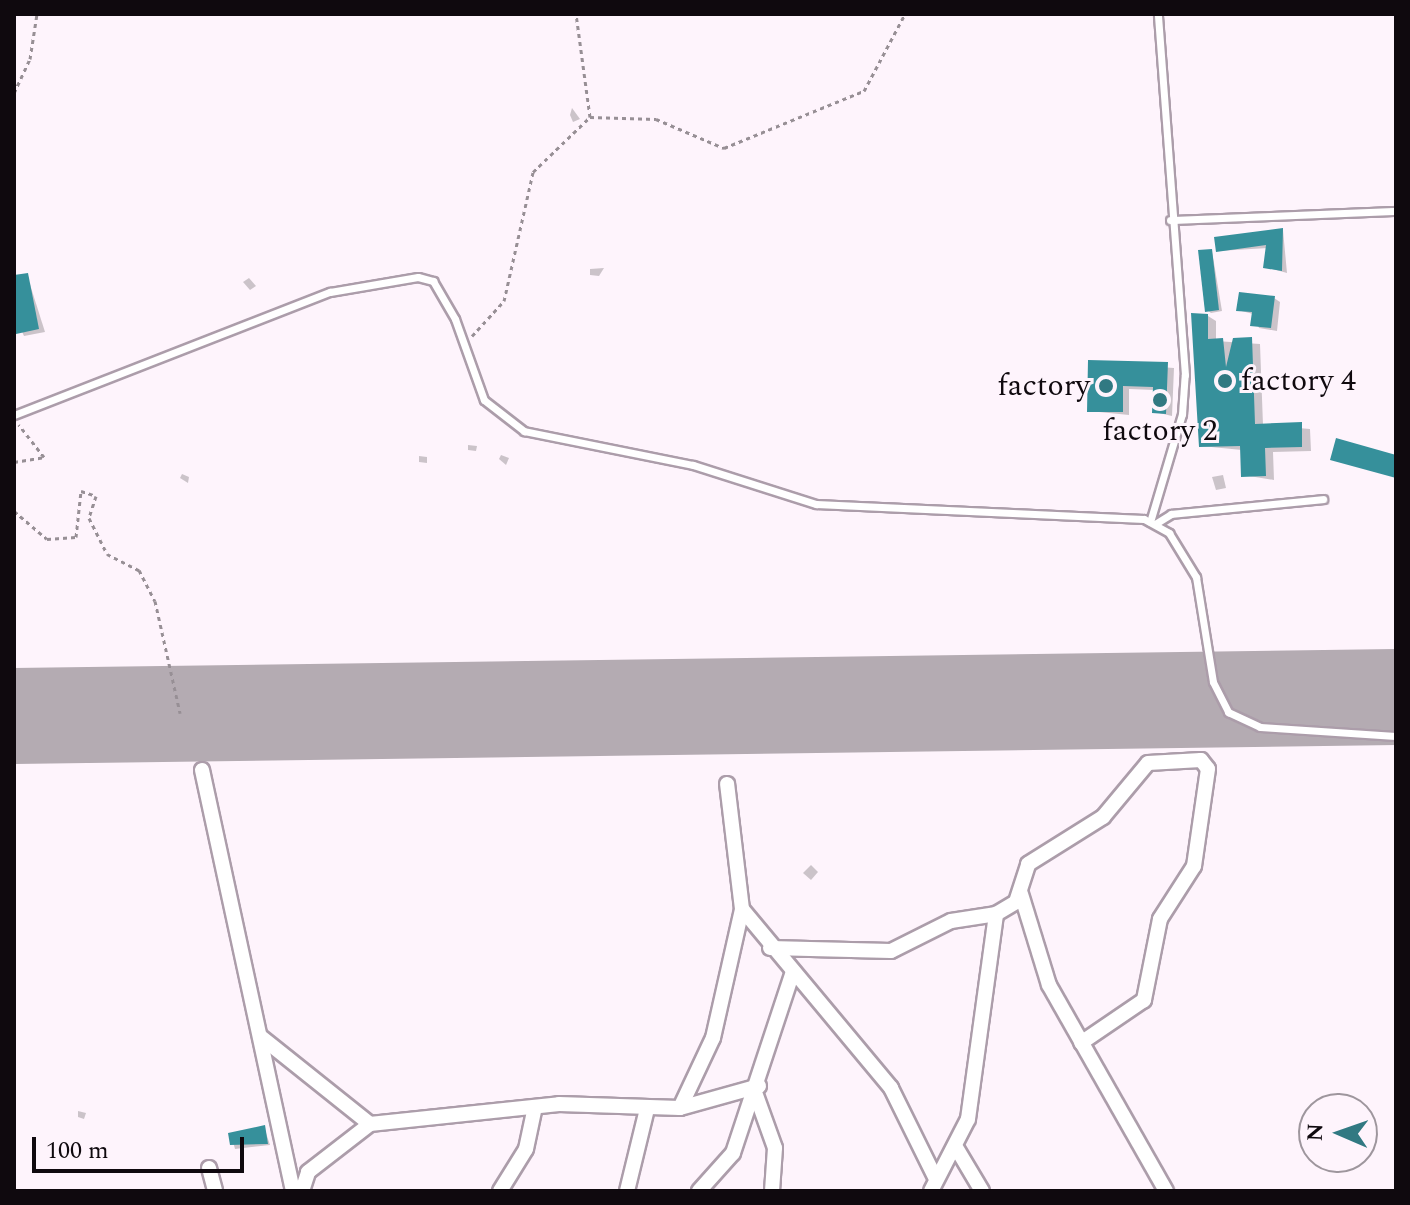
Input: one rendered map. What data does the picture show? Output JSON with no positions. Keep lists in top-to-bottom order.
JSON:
{
  "places": ["factory 4", "factory", "factory 2"],
  "scale_bar": "100 m",
  "north": "left"
}
